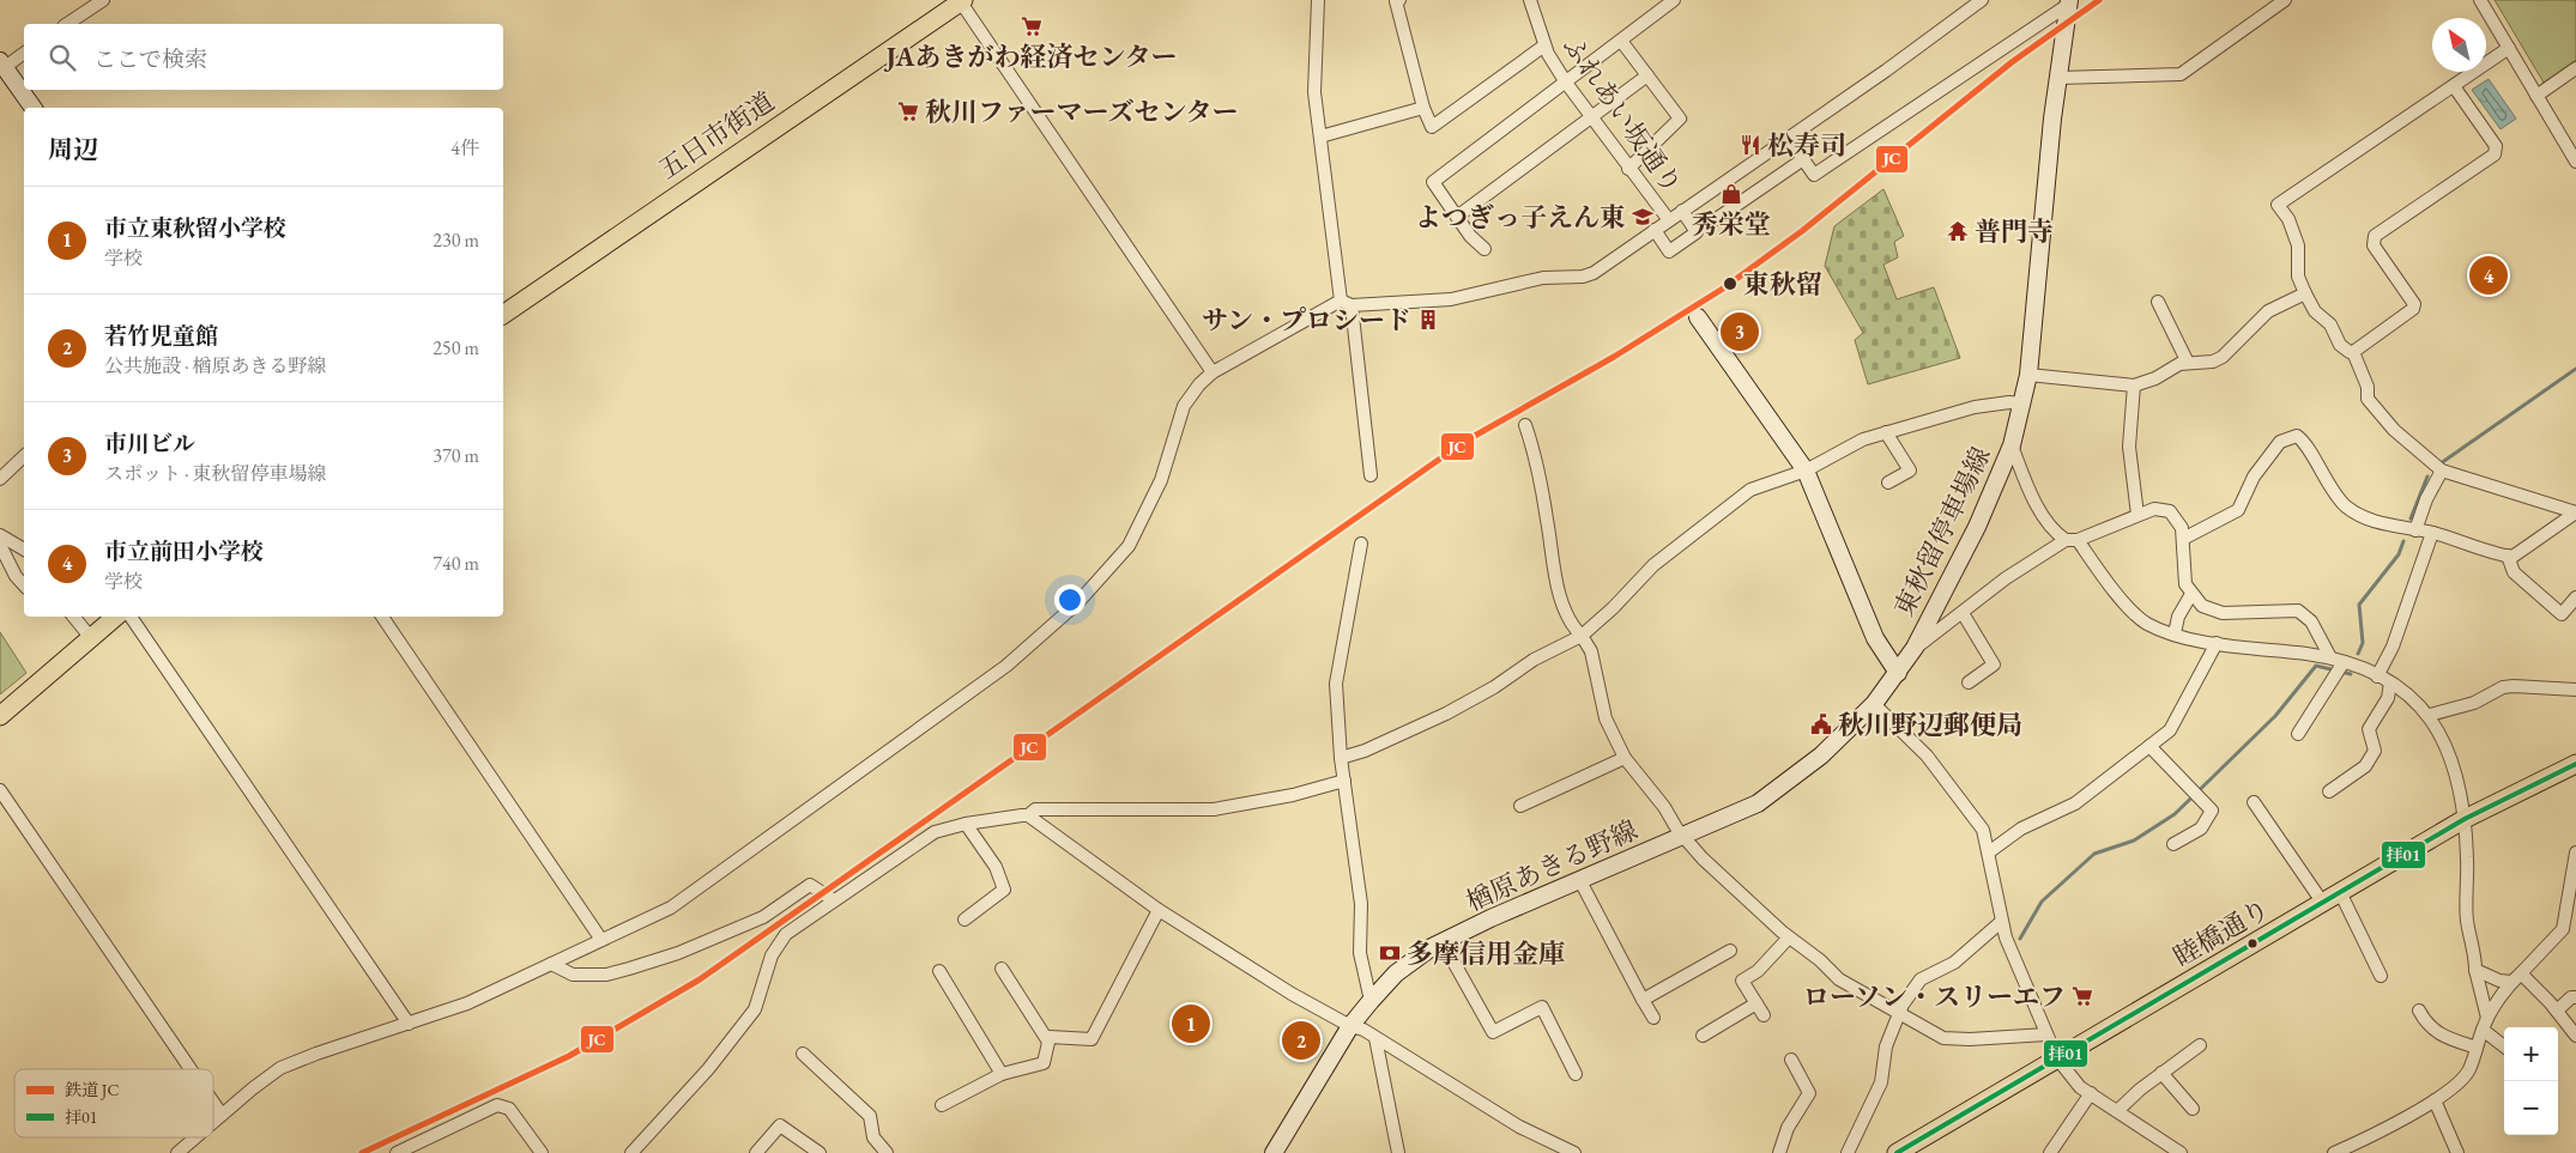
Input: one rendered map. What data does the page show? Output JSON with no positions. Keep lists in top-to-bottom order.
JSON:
{
  "streets": {
    "main road": [
      "五日市街道",
      "東秋留停車場線",
      "楢原あきる野線",
      "睦橋通り"
    ],
    "street": ["ふれあい坂通り"]
  },
  "crossings": [
    ["東秋留停車場線", "楢原あきる野線"]
  ],
  "places": {
    "supermarket": ["JAあきがわ経済センター", "秋川ファーマーズセンター", "ローソン・スリーエフ"],
    "restaurant": ["松寿司"],
    "shop": ["秀栄堂"],
    "school or university": ["よつぎっ⼦えん東"],
    "temple": ["普門寺"],
    "other": ["東秋留"],
    "building": ["サン・プロシード"],
    "public building": ["秋川野辺郵便局"],
    "bank": ["多摩信用金庫"]
  },
  "lines": ["rail line JC", "transit line 拝01"],
  "legend": ["鉄道 JC", "拝01"],
  "north": "top left",
  "page": {
    "search": "ここで検索",
    "heading": ["周辺", "4件"],
    "list": [
      {
        "mark": "1",
        "name": "市立東秋留小学校",
        "note": "学校",
        "value": "230 m"
      },
      {
        "mark": "2",
        "name": "若竹児童館",
        "note": "公共施設 · 楢原あきる野線",
        "value": "250 m"
      },
      {
        "mark": "3",
        "name": "市川ビル",
        "note": "スポット · 東秋留停車場線",
        "value": "370 m"
      },
      {
        "mark": "4",
        "name": "市立前田小学校",
        "note": "学校",
        "value": "740 m"
      }
    ],
    "pins": [
      "4",
      "3",
      "1",
      "2"
    ],
    "map_buttons": ["+", "−"]
  }
}
